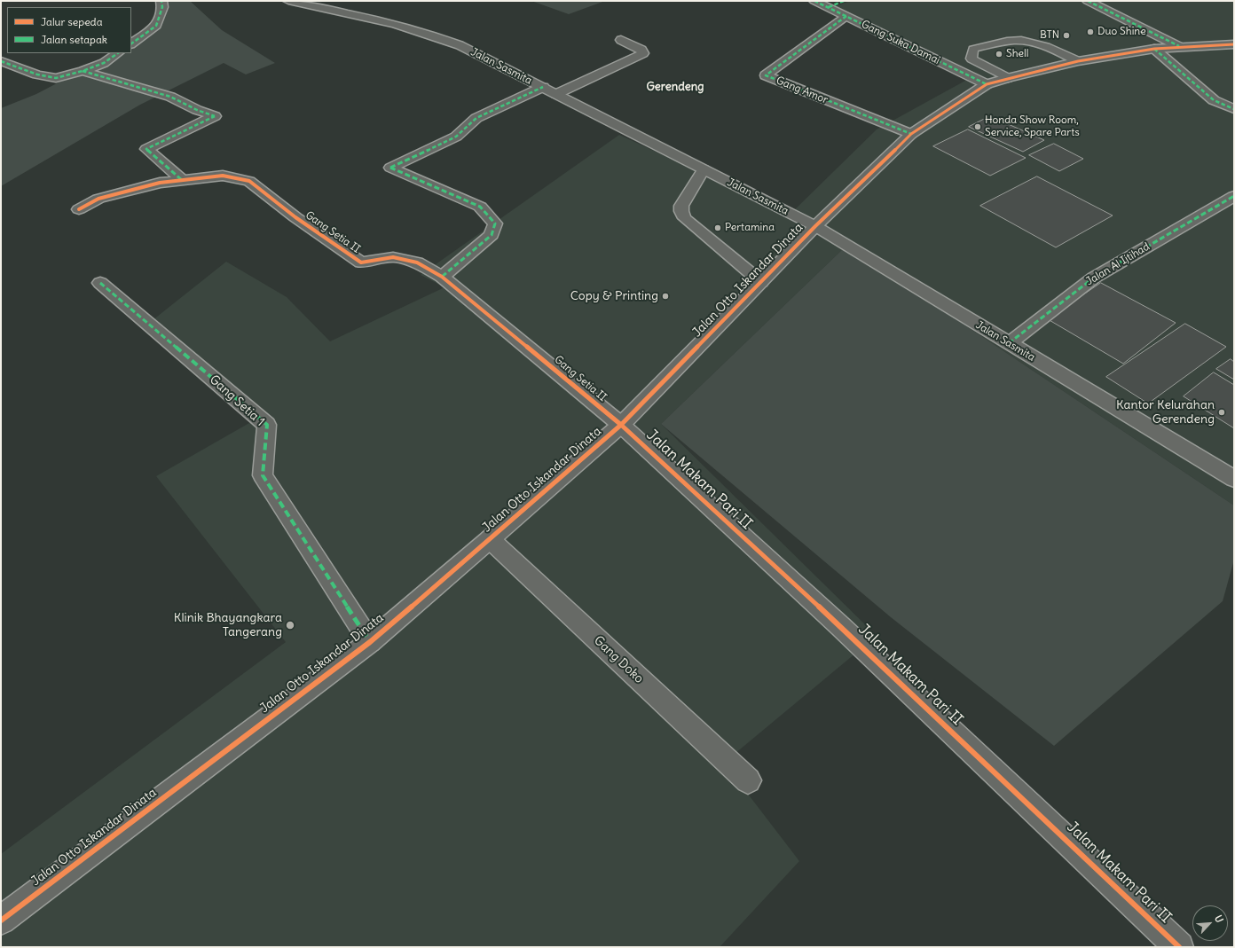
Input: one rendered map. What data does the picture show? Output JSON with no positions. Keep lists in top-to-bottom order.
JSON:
{
  "streets": {
    "main road": [
      "Gang Suka Damai",
      "Jalan Sasmita",
      "Gang Amor",
      "Gang Setia II",
      "Jalan Al Ijtihad",
      "Jalan Otto Iskandar Dinata",
      "Gang Setia 1",
      "Jalan Makam Pari II",
      "Gang Doko"
    ]
  },
  "crossings": [
    ["Gang Suka Damai", "Gang Amor"],
    ["Gang Suka Damai", "Jalan Otto Iskandar Dinata"],
    ["Jalan Sasmita", "Jalan Al Ijtihad"],
    ["Jalan Sasmita", "Jalan Otto Iskandar Dinata"],
    ["Gang Amor", "Jalan Otto Iskandar Dinata"],
    ["Gang Setia II", "Jalan Otto Iskandar Dinata"],
    ["Gang Setia II", "Jalan Makam Pari II"],
    ["Jalan Otto Iskandar Dinata", "Gang Setia 1"],
    ["Jalan Otto Iskandar Dinata", "Jalan Makam Pari II"],
    ["Jalan Otto Iskandar Dinata", "Gang Doko"]
  ],
  "districts": ["Gerendeng"],
  "places": [
    "Duo Shine",
    "BTN",
    "Shell",
    "Honda Show Room, Service, Spare Parts",
    "Pertamina",
    "Copy & Printing",
    "Kantor Kelurahan Gerendeng",
    "Klinik Bhayangkara Tangerang"
  ],
  "legend": ["Jalur sepeda", "Jalan setapak"],
  "north": "top right"
}
